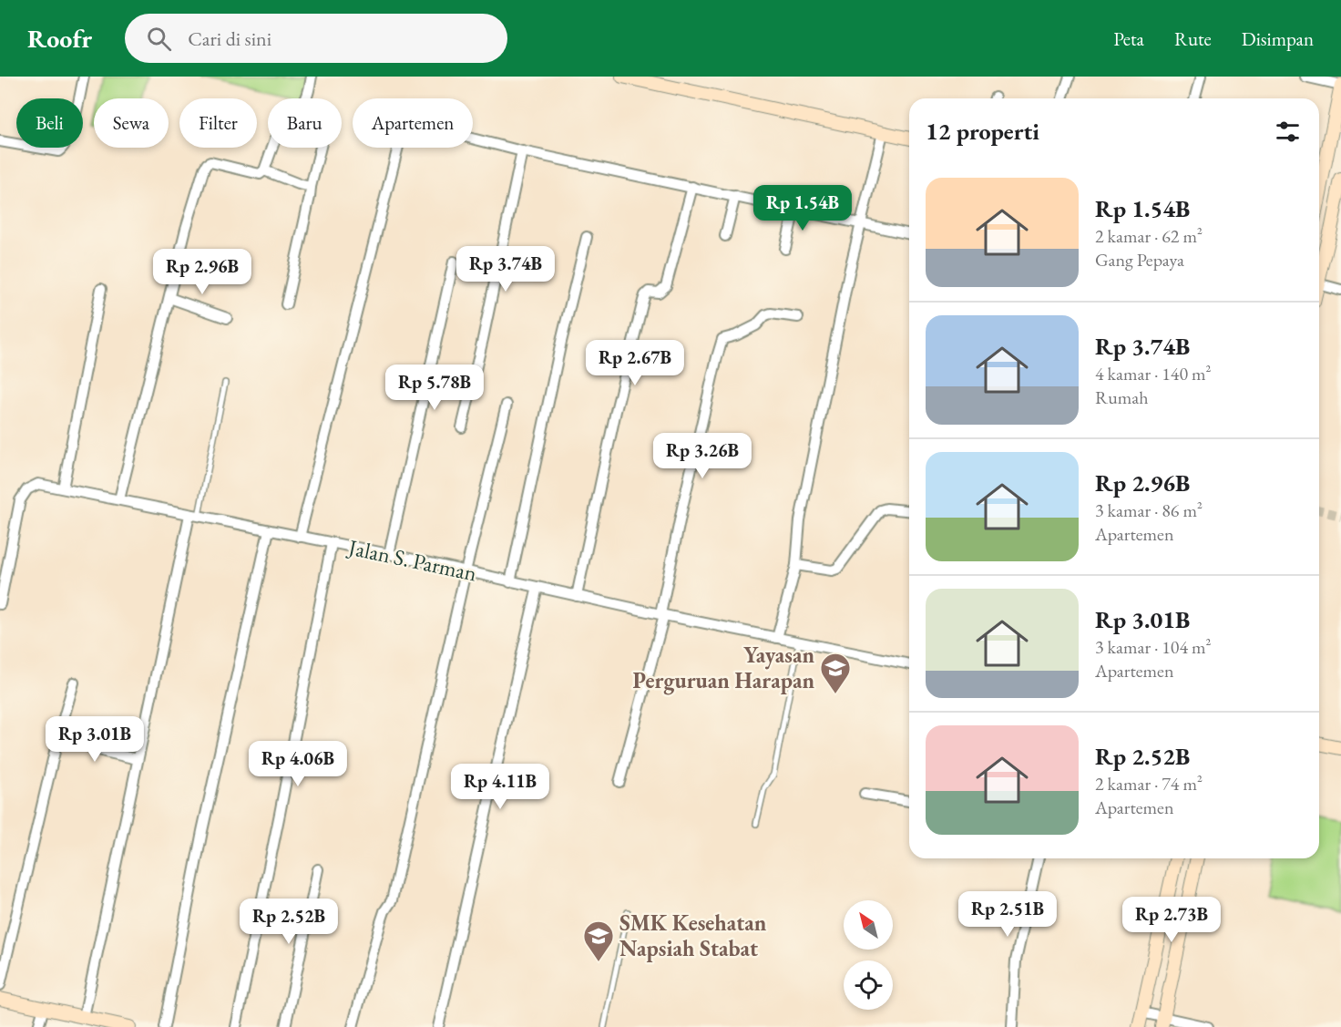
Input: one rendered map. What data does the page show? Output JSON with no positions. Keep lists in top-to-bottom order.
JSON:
{
  "streets": {
    "street": ["Jalan S. Parman"]
  },
  "places": {
    "school or university": ["Yayasan Perguruan Harapan", "SMK Kesehatan Napsiah Stabat"]
  },
  "north": "top left",
  "page": {
    "header": "Roofr",
    "search": "Cari di sini",
    "nav": ["Peta", "Rute", "Disimpan"],
    "chip": [
      "Beli",
      "Sewa",
      "Filter",
      "Baru",
      "Apartemen"
    ],
    "heading": "12 properti",
    "list": [
      {
        "name": "Rp 1.54B",
        "note": "2 kamar · 62 m² · Gang Pepaya"
      },
      {
        "name": "Rp 3.74B",
        "note": "4 kamar · 140 m² · Rumah"
      },
      {
        "name": "Rp 2.96B",
        "note": "3 kamar · 86 m² · Apartemen"
      },
      {
        "name": "Rp 3.01B",
        "note": "3 kamar · 104 m² · Apartemen"
      },
      {
        "name": "Rp 2.52B",
        "note": "2 kamar · 74 m² · Apartemen"
      }
    ],
    "price": [
      "Rp 1.54B",
      "Rp 3.74B",
      "Rp 2.96B",
      "Rp 2.67B",
      "Rp 5.78B",
      "Rp 3.26B",
      "Rp 3.01B",
      "Rp 4.06B",
      "Rp 4.11B",
      "Rp 2.51B",
      "Rp 2.73B",
      "Rp 2.52B"
    ]
  }
}
